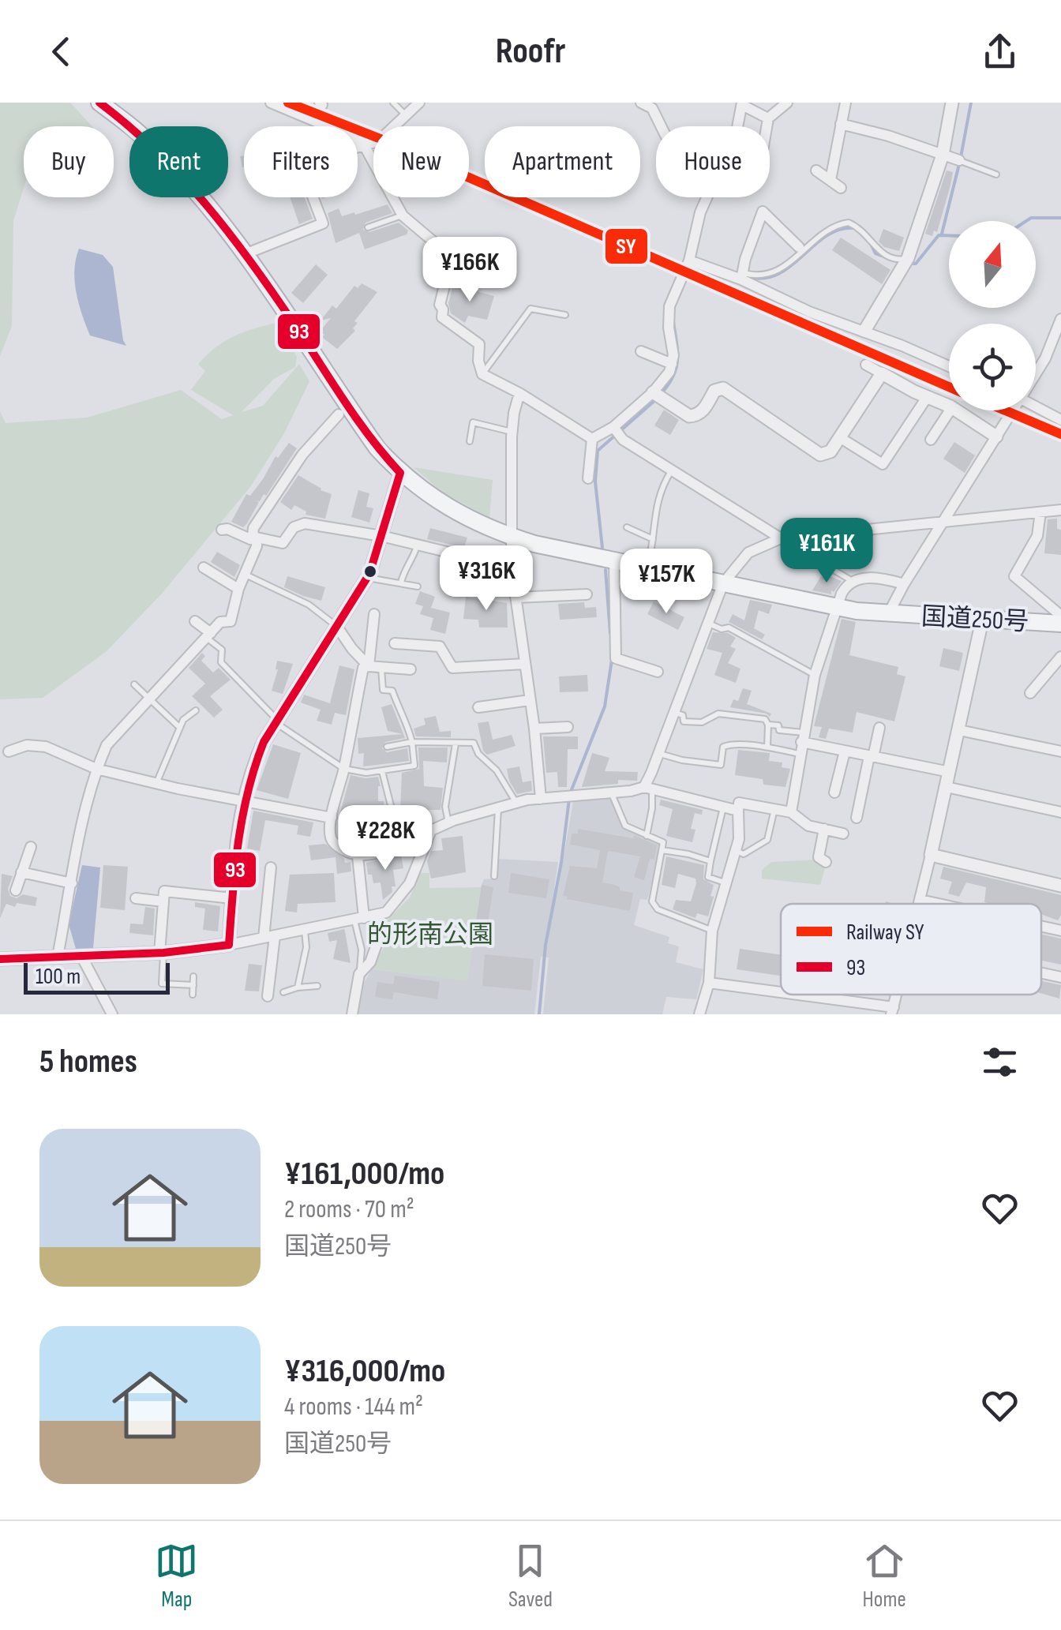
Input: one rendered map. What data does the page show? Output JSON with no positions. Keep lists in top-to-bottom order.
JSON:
{
  "streets": {
    "highway": ["国道250号"]
  },
  "parks": ["的形南公園"],
  "lines": ["rail line SY", "transit line 93"],
  "legend": ["Railway SY", "93"],
  "scale_bar": "100 m",
  "north": "top",
  "page": {
    "header": "Roofr",
    "chip": [
      "Buy",
      "Rent",
      "Filters",
      "New",
      "Apartment",
      "House"
    ],
    "price": [
      "¥166K",
      "¥161K",
      "¥316K",
      "¥157K",
      "¥228K"
    ],
    "scale": "100 m",
    "heading": "5 homes",
    "list": [
      {
        "name": "¥161,000/mo",
        "note": "2 rooms · 70 m² · 国道250号"
      },
      {
        "name": "¥316,000/mo",
        "note": "4 rooms · 144 m² · 国道250号"
      }
    ],
    "tabs": ["Map", "Saved", "Home"]
  }
}
